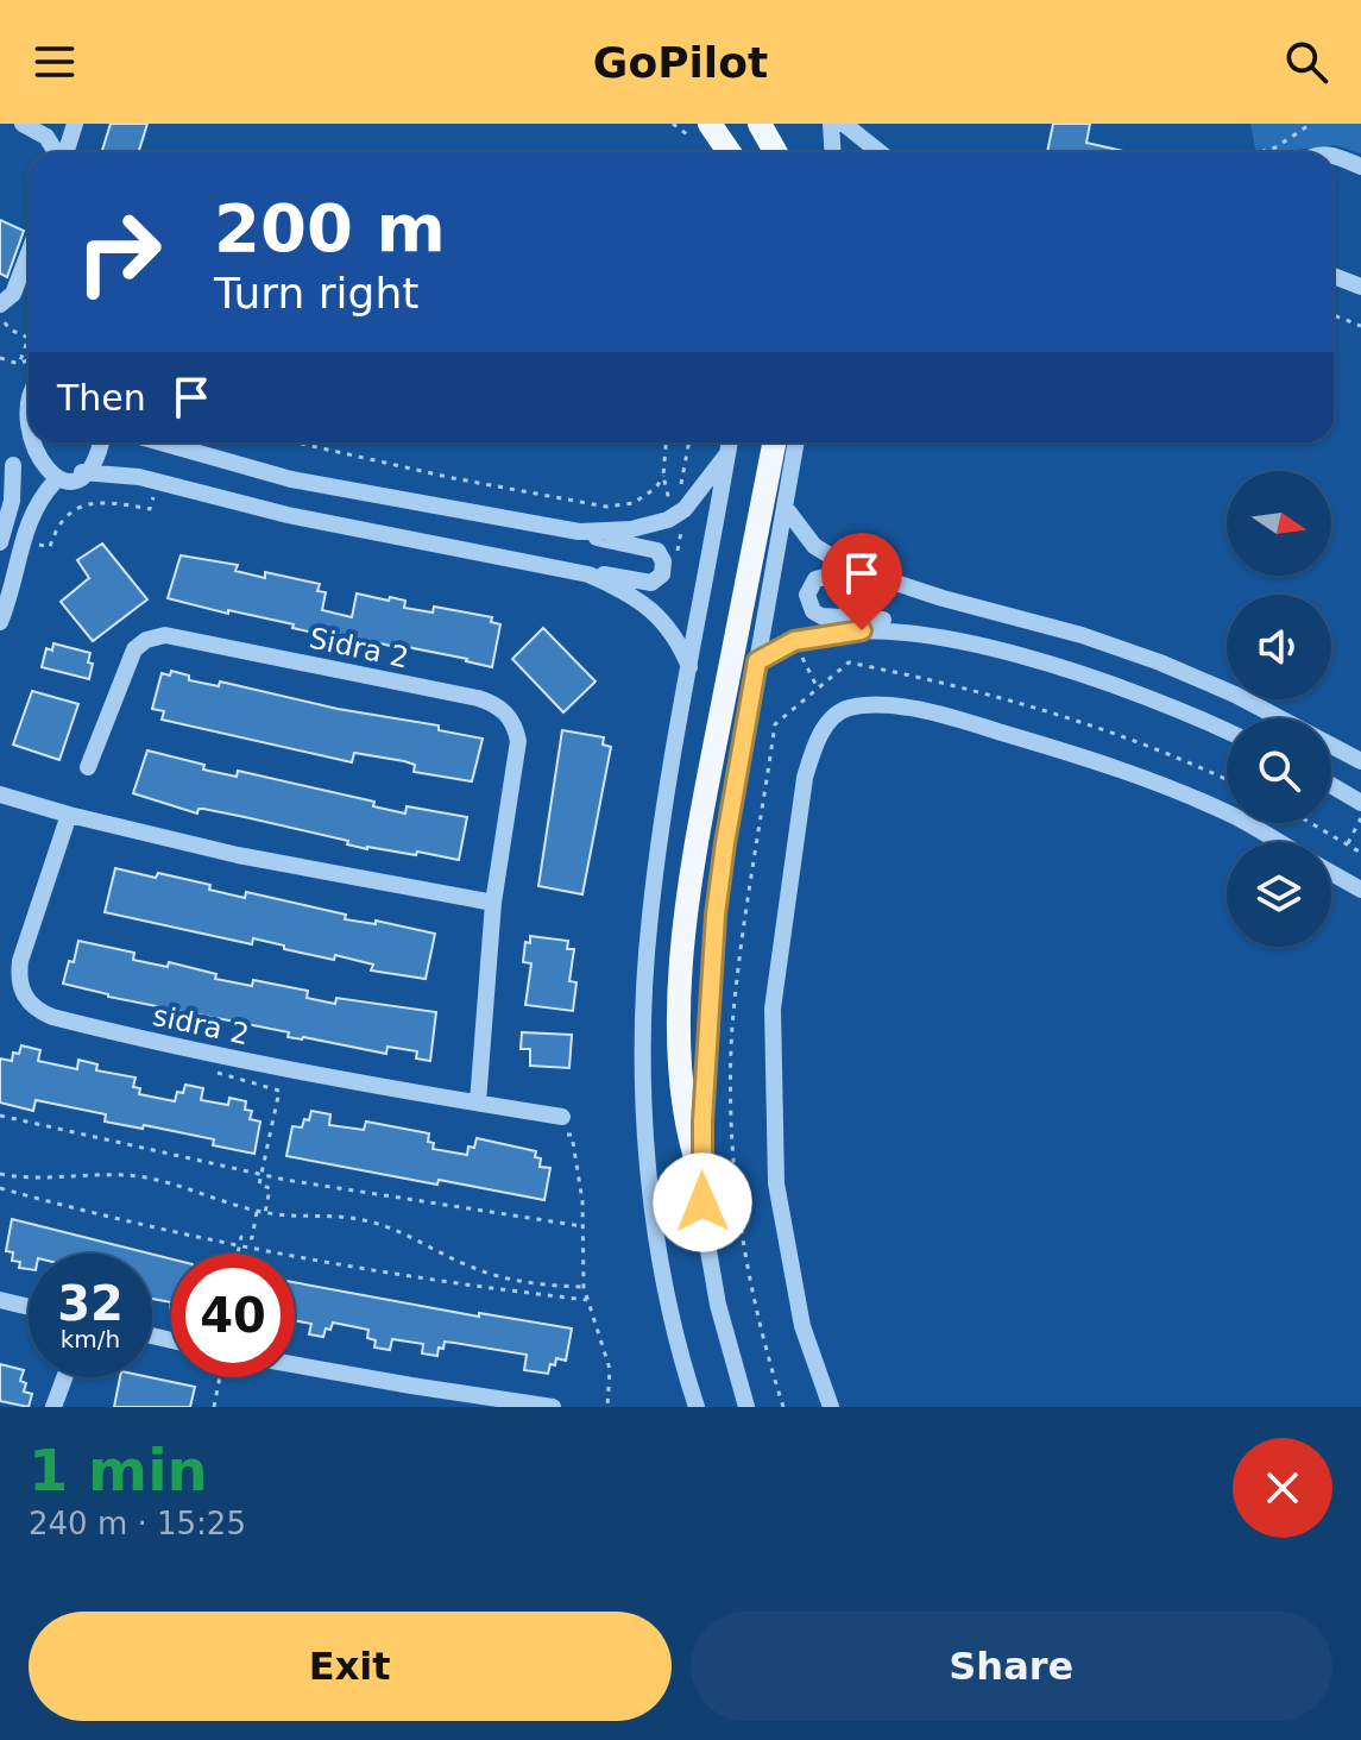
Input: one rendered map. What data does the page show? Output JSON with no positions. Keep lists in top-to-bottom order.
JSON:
{
  "streets": {
    "street": ["Sidra 2", "sidra 2"]
  },
  "crossings": [
    ["Sidra 2", "sidra 2"]
  ],
  "north": "right",
  "page": {
    "header": "GoPilot",
    "turn": ["200 m", "Turn right"],
    "then": "Then",
    "speed": "32 km/h",
    "limit": "40",
    "heading": ["1 min", "240 m · 15:25"],
    "buttons": ["Exit", "Share"]
  }
}
